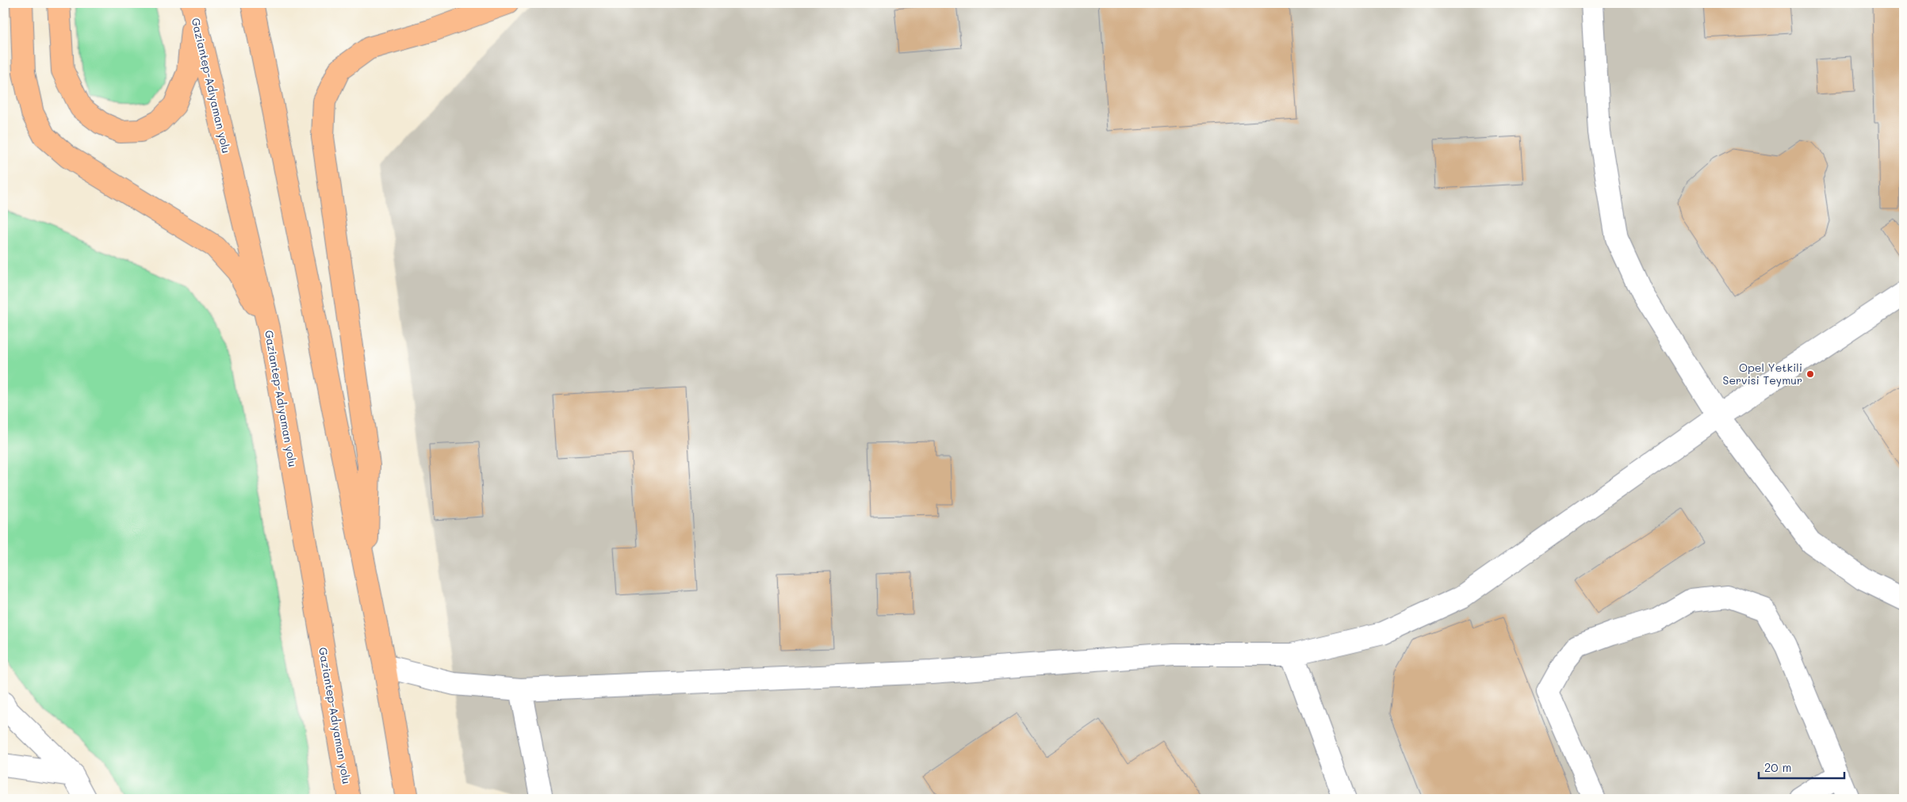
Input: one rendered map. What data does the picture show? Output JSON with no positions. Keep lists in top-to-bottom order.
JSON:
{
  "streets": {
    "highway": ["Gaziantep-Adıyaman yolu"]
  },
  "places": ["Opel Yetkili Servisi Teymur"],
  "scale_bar": "20 m"
}
